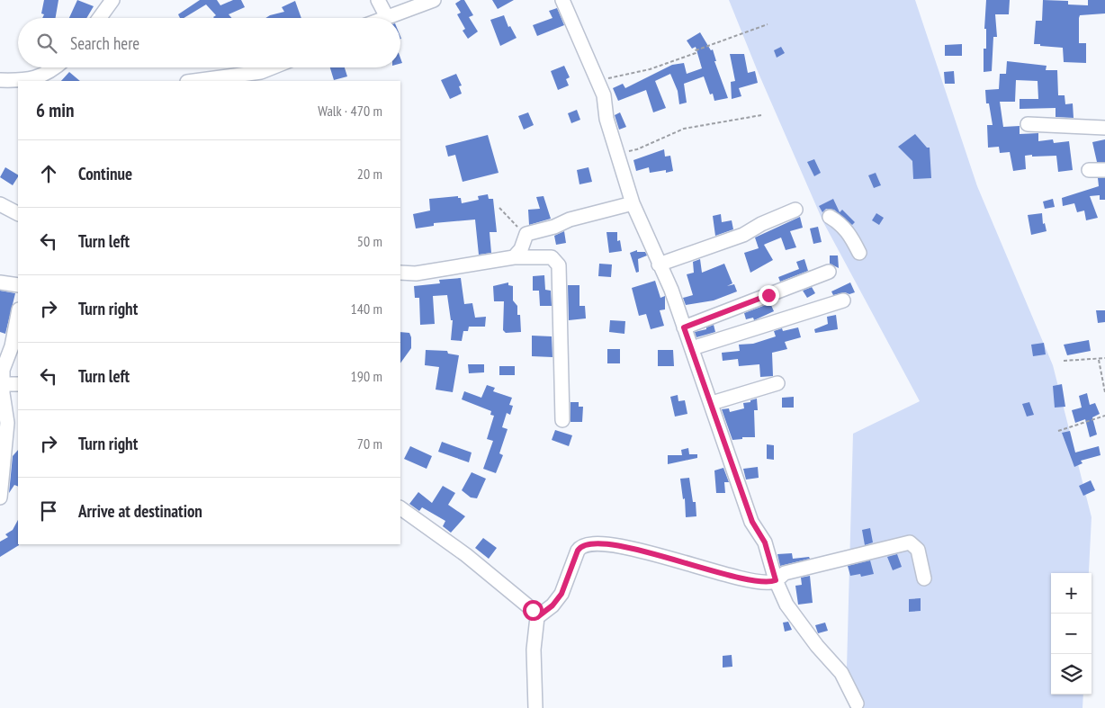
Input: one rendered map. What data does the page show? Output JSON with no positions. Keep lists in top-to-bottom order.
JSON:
{
  "page": {
    "search": "Search here",
    "heading": ["6 min", "Walk · 470 m"],
    "list": [
      ["Continue", "20 m"],
      ["Turn left", "50 m"],
      ["Turn right", "140 m"],
      ["Turn left", "190 m"],
      ["Turn right", "70 m"],
      "Arrive at destination"
    ],
    "map_buttons": ["+", "−"]
  }
}
